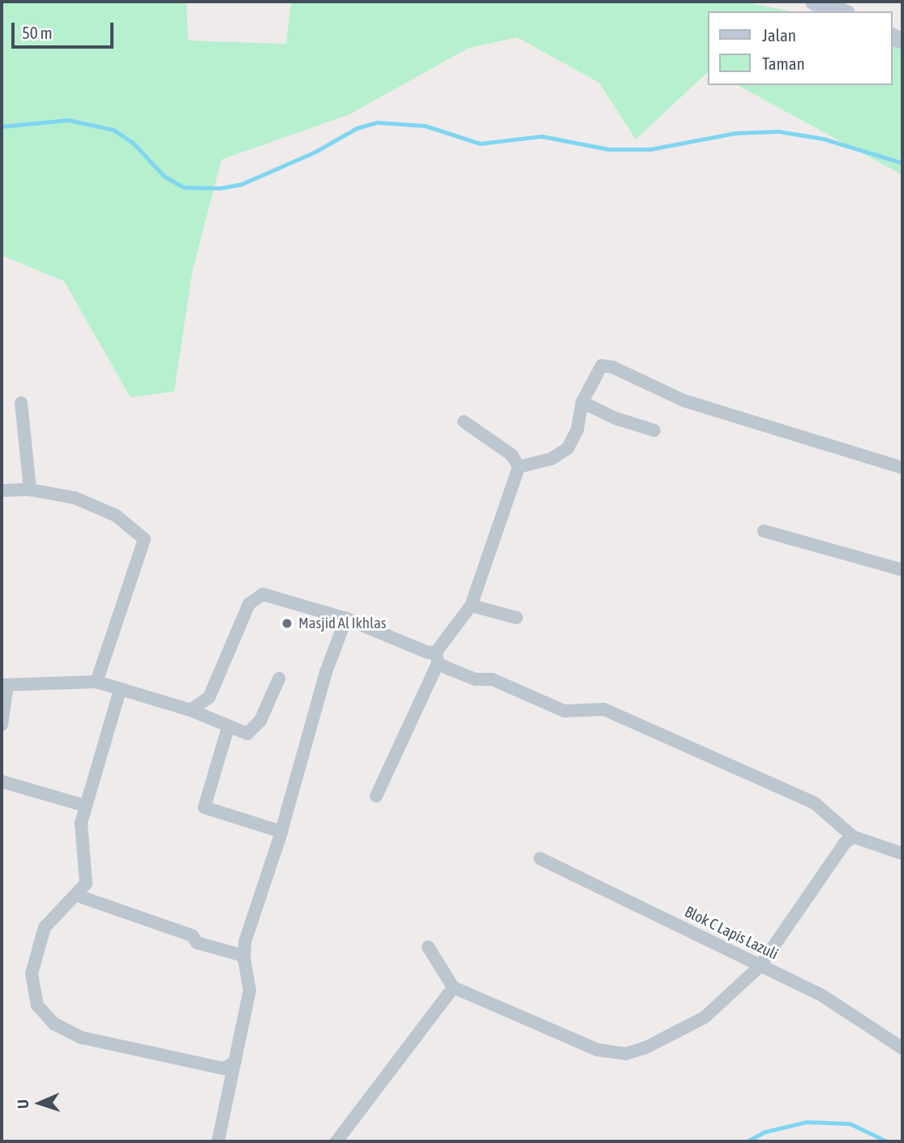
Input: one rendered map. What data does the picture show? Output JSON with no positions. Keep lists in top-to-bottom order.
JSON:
{
  "streets": {
    "street": ["Blok C Lapis Lazuli"]
  },
  "places": ["Masjid Al Ikhlas"],
  "legend": ["Jalan", "Taman"],
  "scale_bar": "50 m",
  "north": "left"
}
